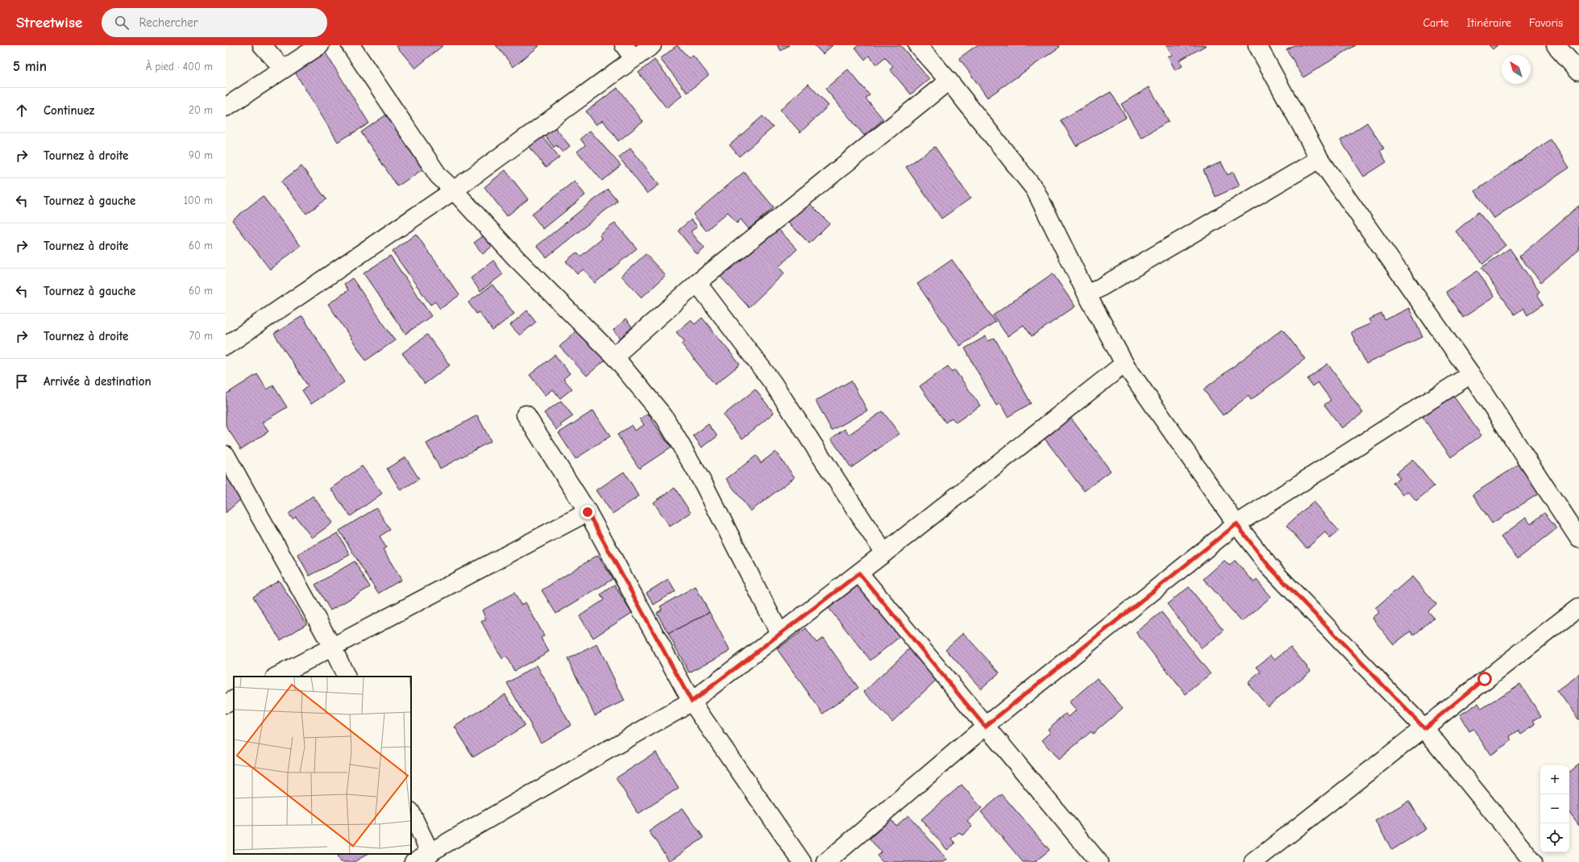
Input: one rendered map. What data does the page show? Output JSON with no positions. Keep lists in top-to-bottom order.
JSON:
{
  "north": "top left",
  "page": {
    "header": "Streetwise",
    "search": "Rechercher",
    "nav": ["Carte", "Itinéraire", "Favoris"],
    "heading": ["5 min", "À pied · 400 m"],
    "list": [
      ["Continuez", "20 m"],
      ["Tournez à droite", "90 m"],
      ["Tournez à gauche", "100 m"],
      ["Tournez à droite", "60 m"],
      ["Tournez à gauche", "60 m"],
      ["Tournez à droite", "70 m"],
      "Arrivée à destination"
    ],
    "map_buttons": ["+", "−"]
  }
}
